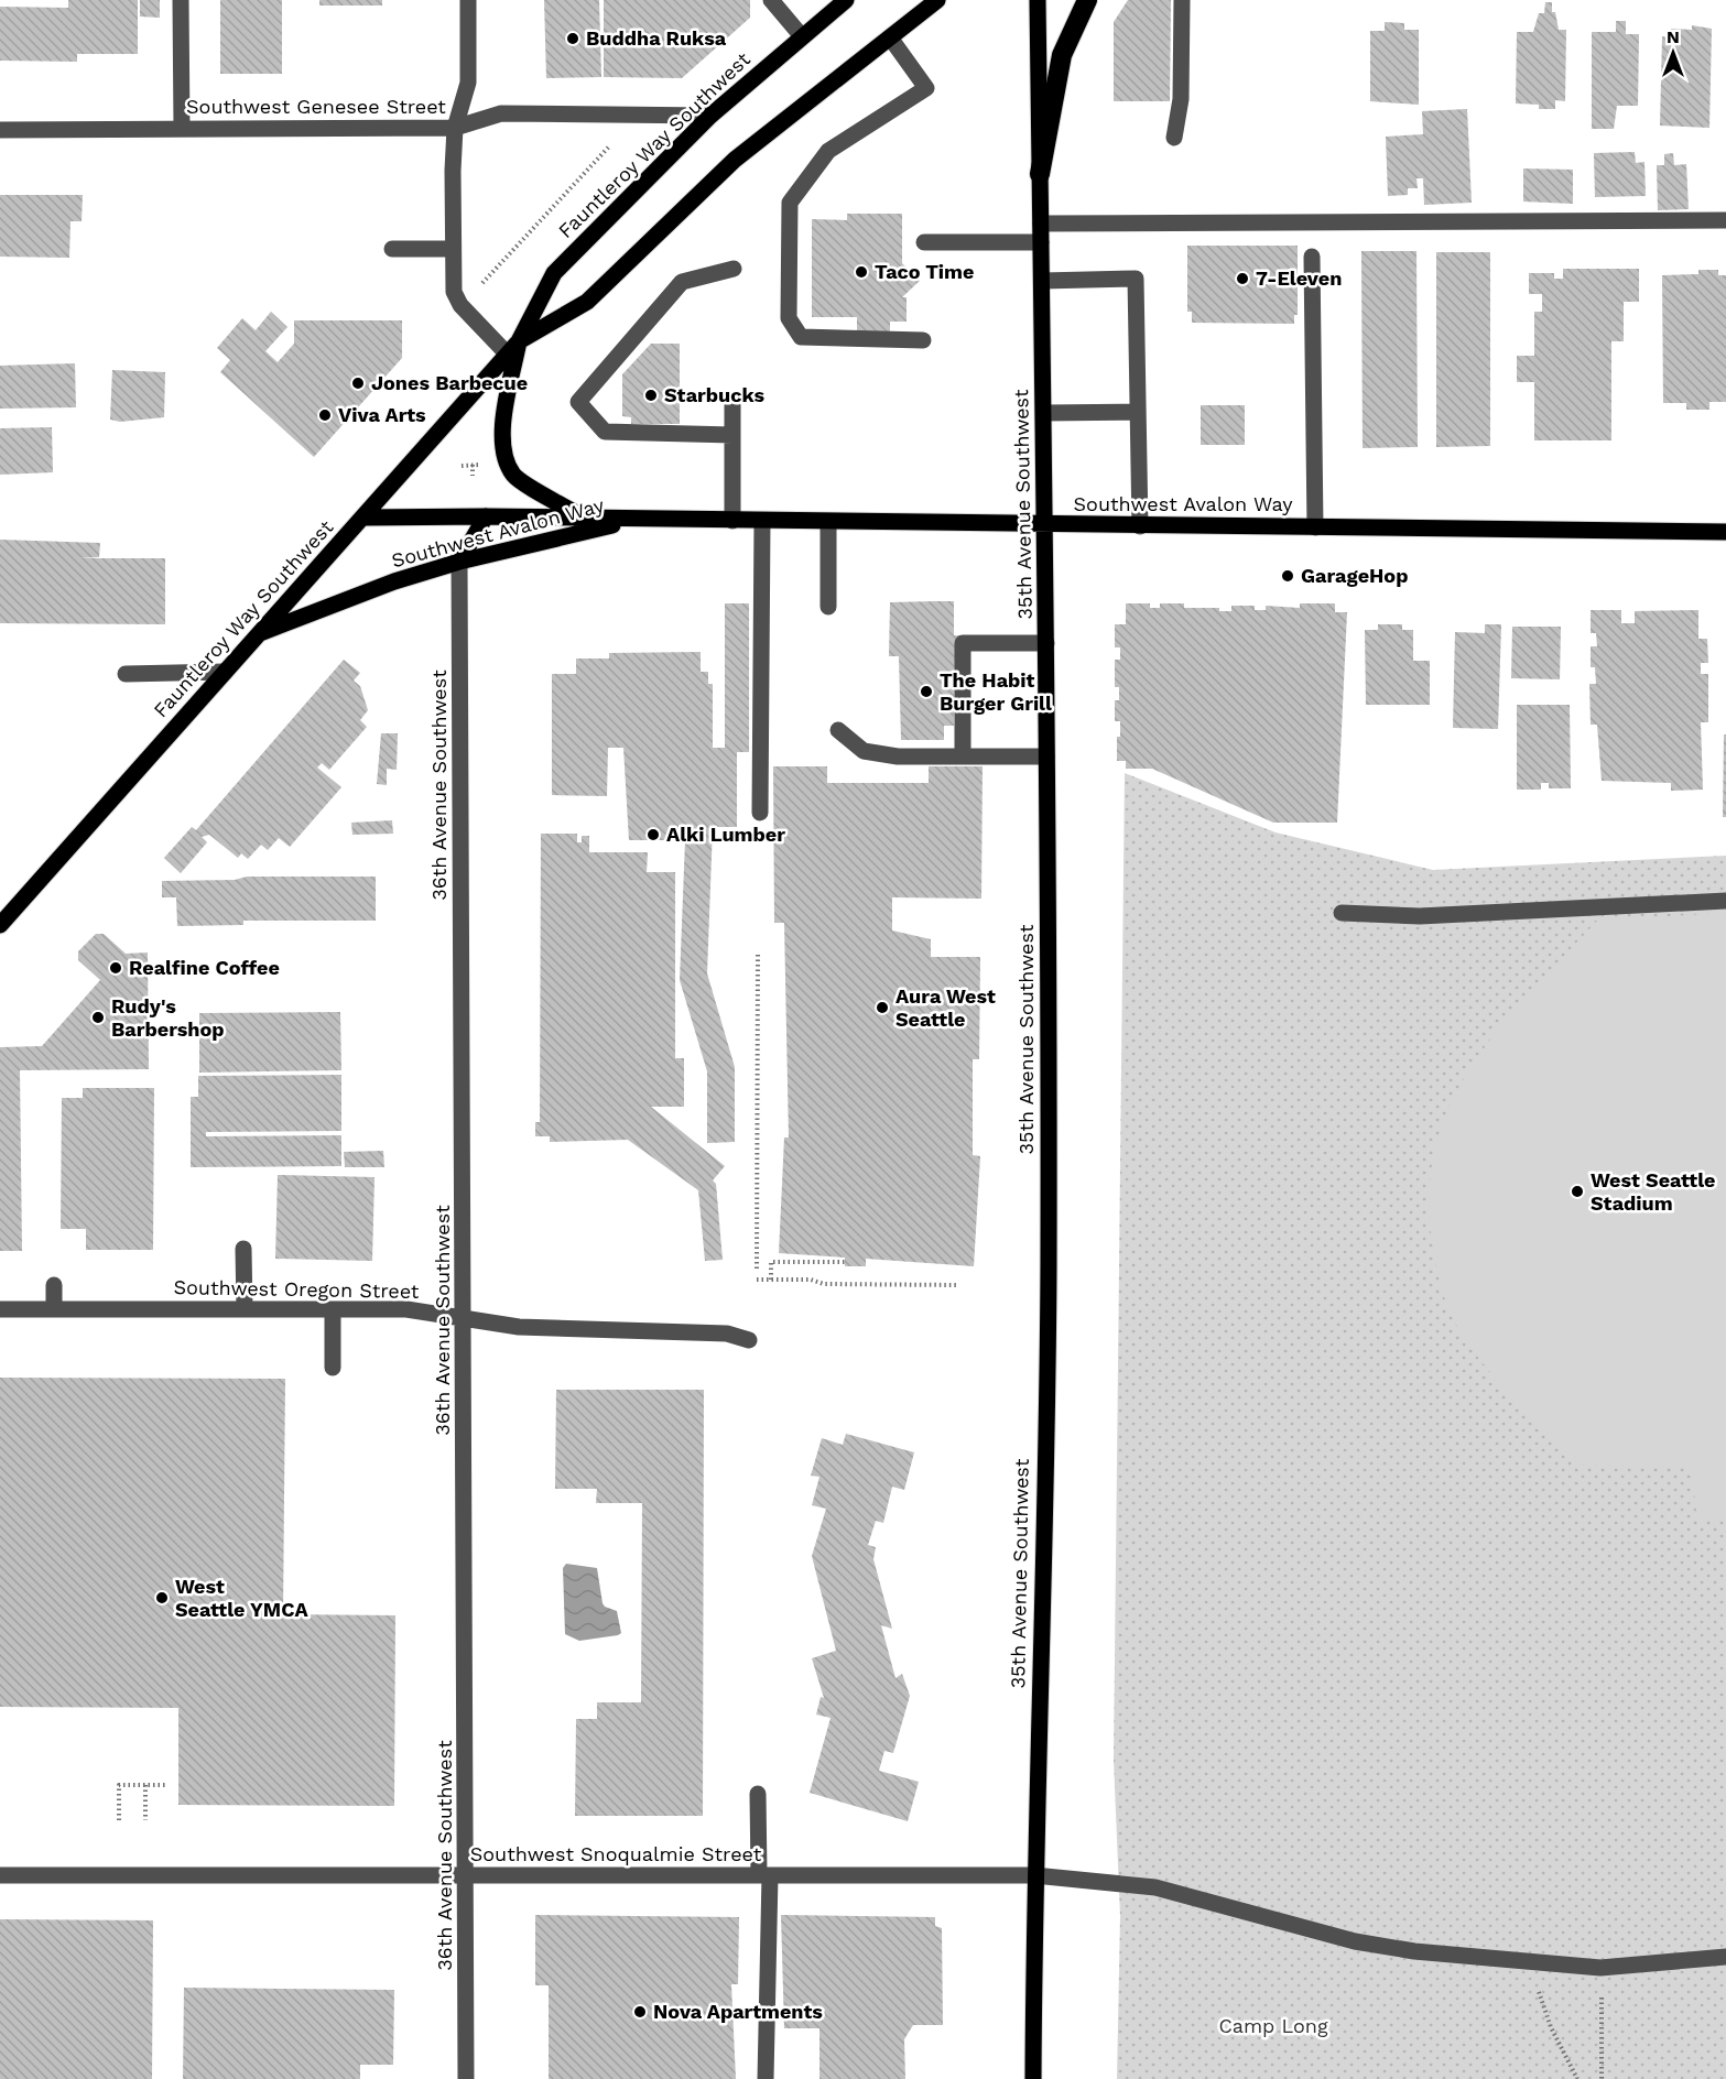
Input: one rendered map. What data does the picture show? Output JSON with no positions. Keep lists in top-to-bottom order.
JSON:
{
  "streets": {
    "main road": ["Fauntleroy Way Southwest", "35th Avenue Southwest", "Southwest Avalon Way"],
    "street": [
      "Southwest Genesee Street",
      "36th Avenue Southwest",
      "Southwest Oregon Street",
      "Southwest Snoqualmie Street"
    ]
  },
  "crossings": [
    ["Southwest Genesee Street", "Fauntleroy Way Southwest"],
    ["Fauntleroy Way Southwest", "Southwest Avalon Way"],
    ["35th Avenue Southwest", "Southwest Avalon Way"],
    ["35th Avenue Southwest", "Southwest Snoqualmie Street"],
    ["Southwest Avalon Way", "36th Avenue Southwest"],
    ["36th Avenue Southwest", "Southwest Oregon Street"],
    ["36th Avenue Southwest", "Southwest Snoqualmie Street"]
  ],
  "parks": ["Camp Long"],
  "places": [
    "Buddha Ruksa",
    "Taco Time",
    "7-Eleven",
    "Jones Barbecue",
    "Starbucks",
    "Viva Arts",
    "GarageHop",
    "The Habit Burger Grill",
    "Alki Lumber",
    "Realfine Coffee",
    "Aura West Seattle",
    "Rudy's Barbershop",
    "West Seattle Stadium",
    "West Seattle YMCA",
    "Nova Apartments"
  ],
  "north": "top"
}
